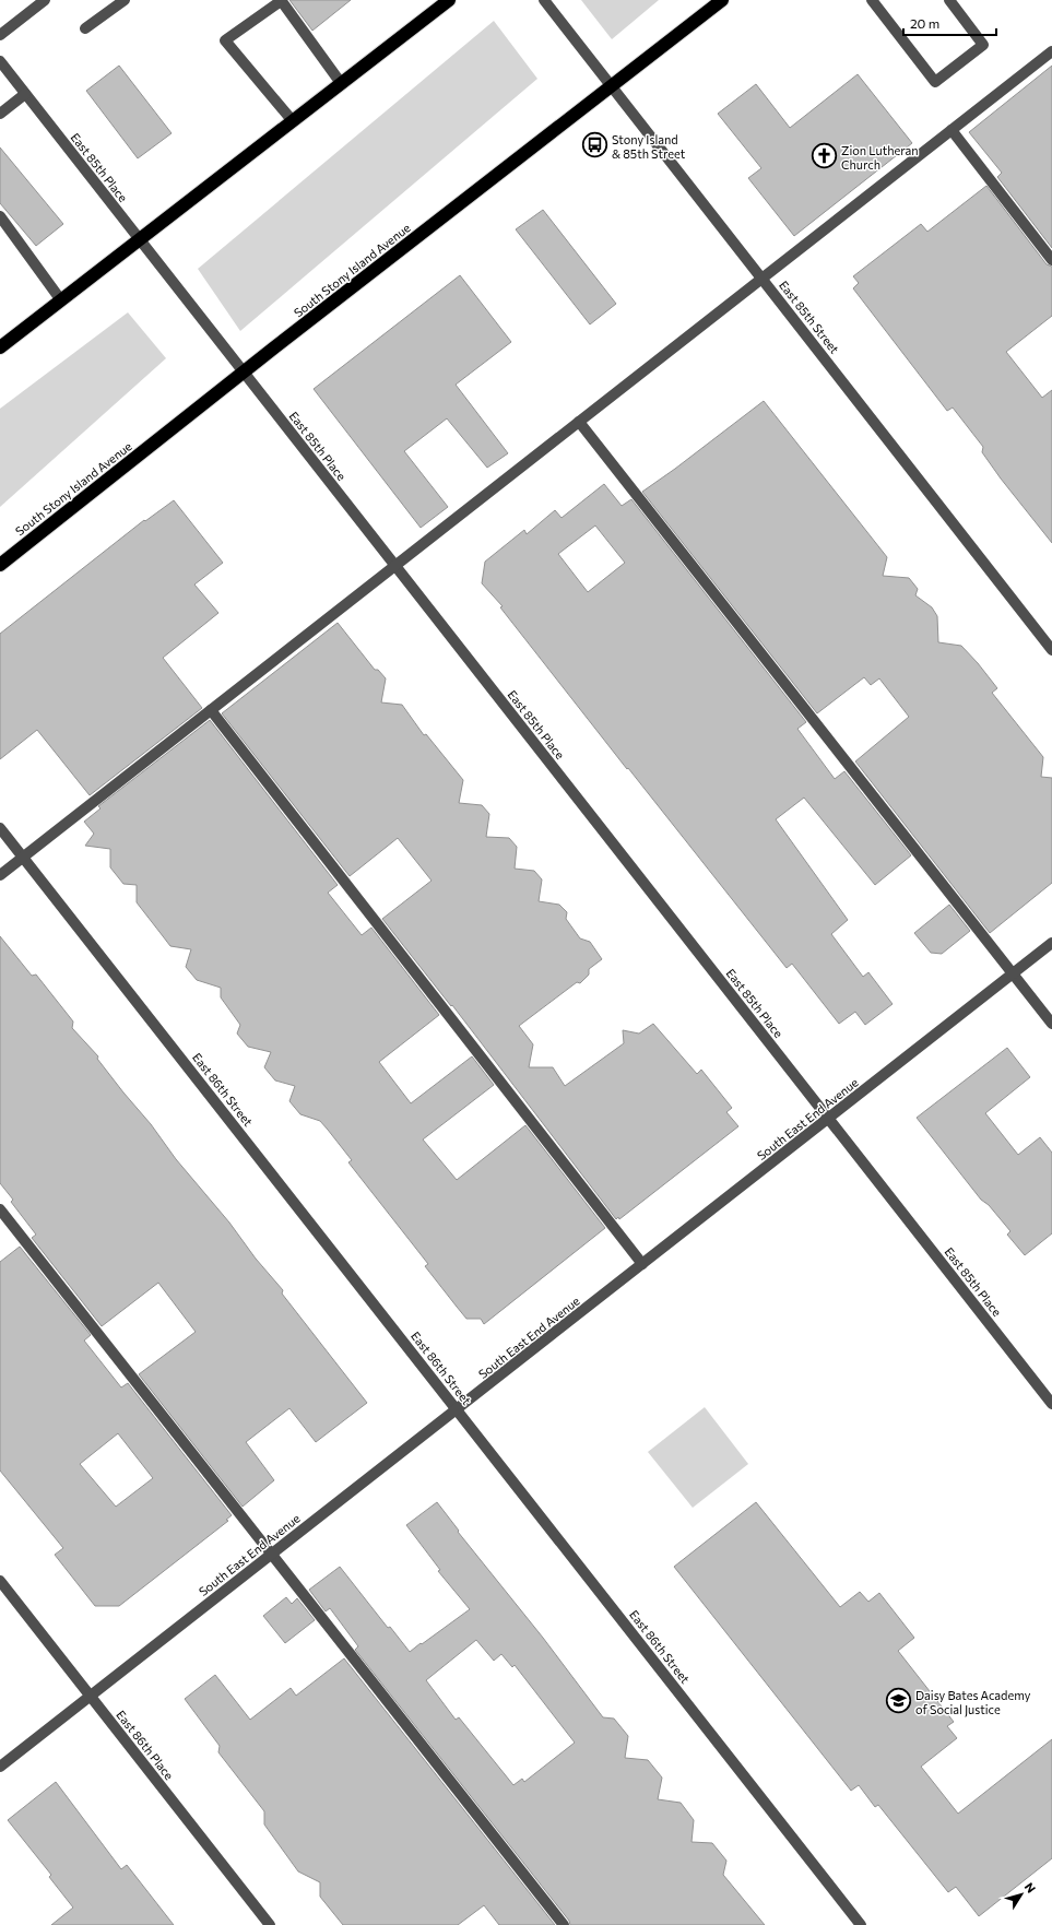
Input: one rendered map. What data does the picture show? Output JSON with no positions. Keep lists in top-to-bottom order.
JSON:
{
  "streets": {
    "highway": ["South Stony Island Avenue"],
    "street": [
      "East 85th Place",
      "East 85th Street",
      "East 86th Street",
      "South East End Avenue",
      "East 86th Place"
    ]
  },
  "crossings": [
    ["East 85th Place", "South Stony Island Avenue"],
    ["East 85th Place", "South East End Avenue"],
    ["South Stony Island Avenue", "East 85th Street"],
    ["East 86th Street", "South East End Avenue"],
    ["South East End Avenue", "East 86th Place"]
  ],
  "places": {
    "bus stop": ["Stony Island & 85th Street"],
    "church": ["Zion Lutheran Church"],
    "school or university": ["Daisy Bates Academy of Social Justice"]
  },
  "scale_bar": "20 m",
  "north": "top right"
}
